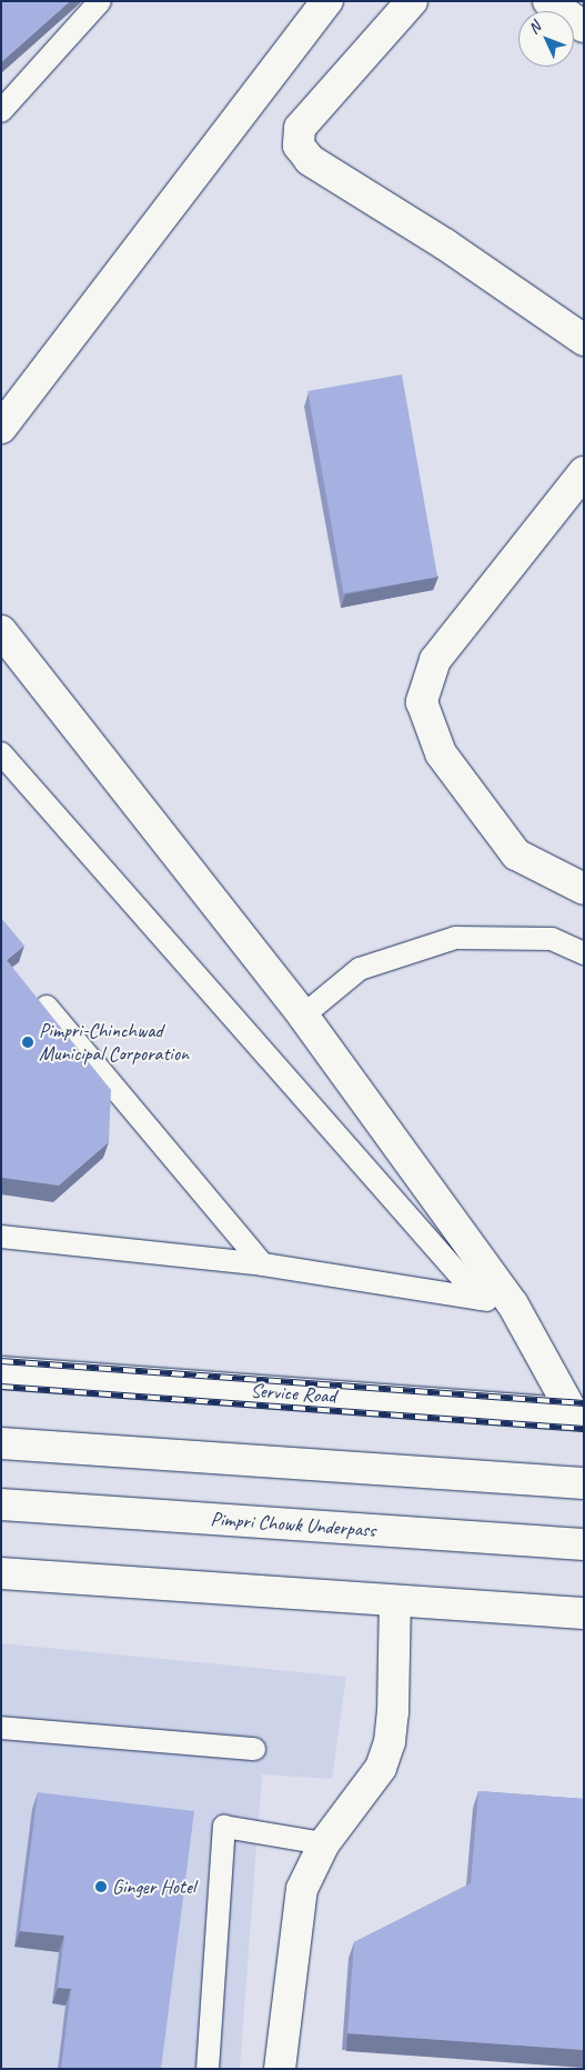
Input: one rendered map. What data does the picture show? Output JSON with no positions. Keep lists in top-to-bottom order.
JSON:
{
  "streets": {
    "main road": ["Service Road", "Pimpri Chowk Underpass"]
  },
  "places": ["Pimpri-Chinchwad Municipal Corporation", "Ginger Hotel"],
  "north": "top left"
}
